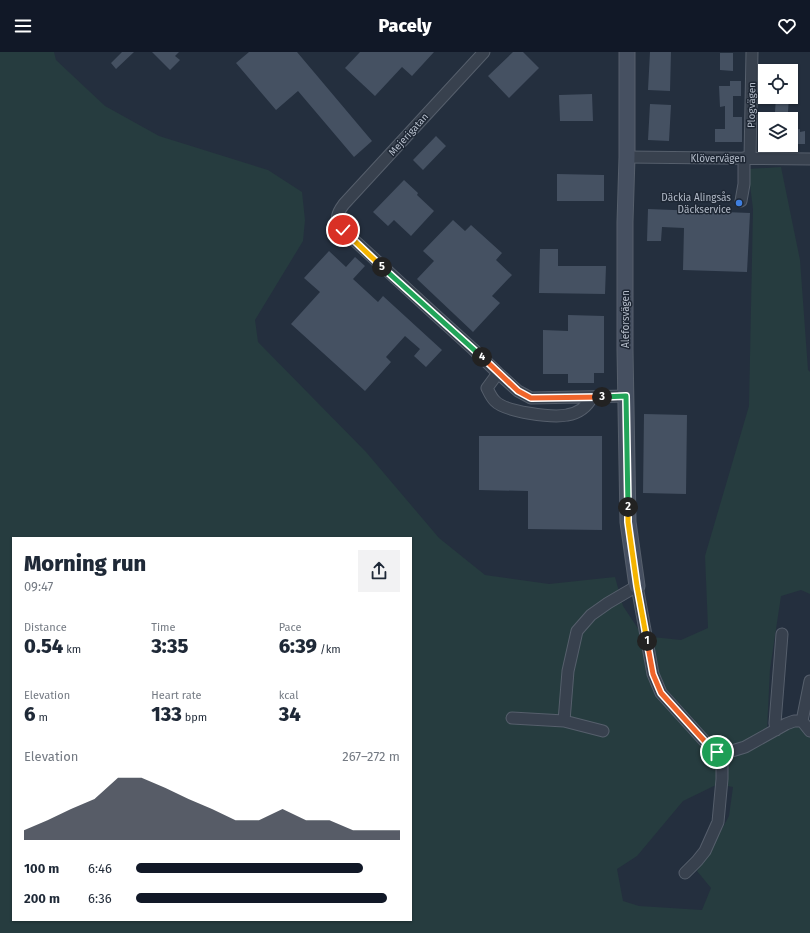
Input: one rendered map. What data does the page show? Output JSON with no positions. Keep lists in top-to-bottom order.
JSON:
{
  "streets": {
    "street": [
      "Plogvägen",
      "Mejerigatan",
      "Klövervägen",
      "Aleforsvägen"
    ]
  },
  "crossings": [
    ["Plogvägen", "Klövervägen"],
    ["Klövervägen", "Aleforsvägen"]
  ],
  "places": ["Däckia Alingsås Däckservice"],
  "page": {
    "header": "Pacely",
    "pins": [
      "5",
      "4",
      "3",
      "2",
      "1"
    ],
    "heading": ["Morning run", "09:47"],
    "stats": [
      ["Distance", "0.54 km"],
      ["Time", "3:35"],
      ["Pace", "6:39 /km"],
      ["Elevation", "6 m"],
      ["Heart rate", "133 bpm"],
      ["kcal", "34"]
    ],
    "chart": ["Elevation", "267–272 m"],
    "list": [
      {
        "name": "100 m",
        "note": "6:46"
      },
      {
        "name": "200 m",
        "note": "6:36"
      }
    ]
  }
}
